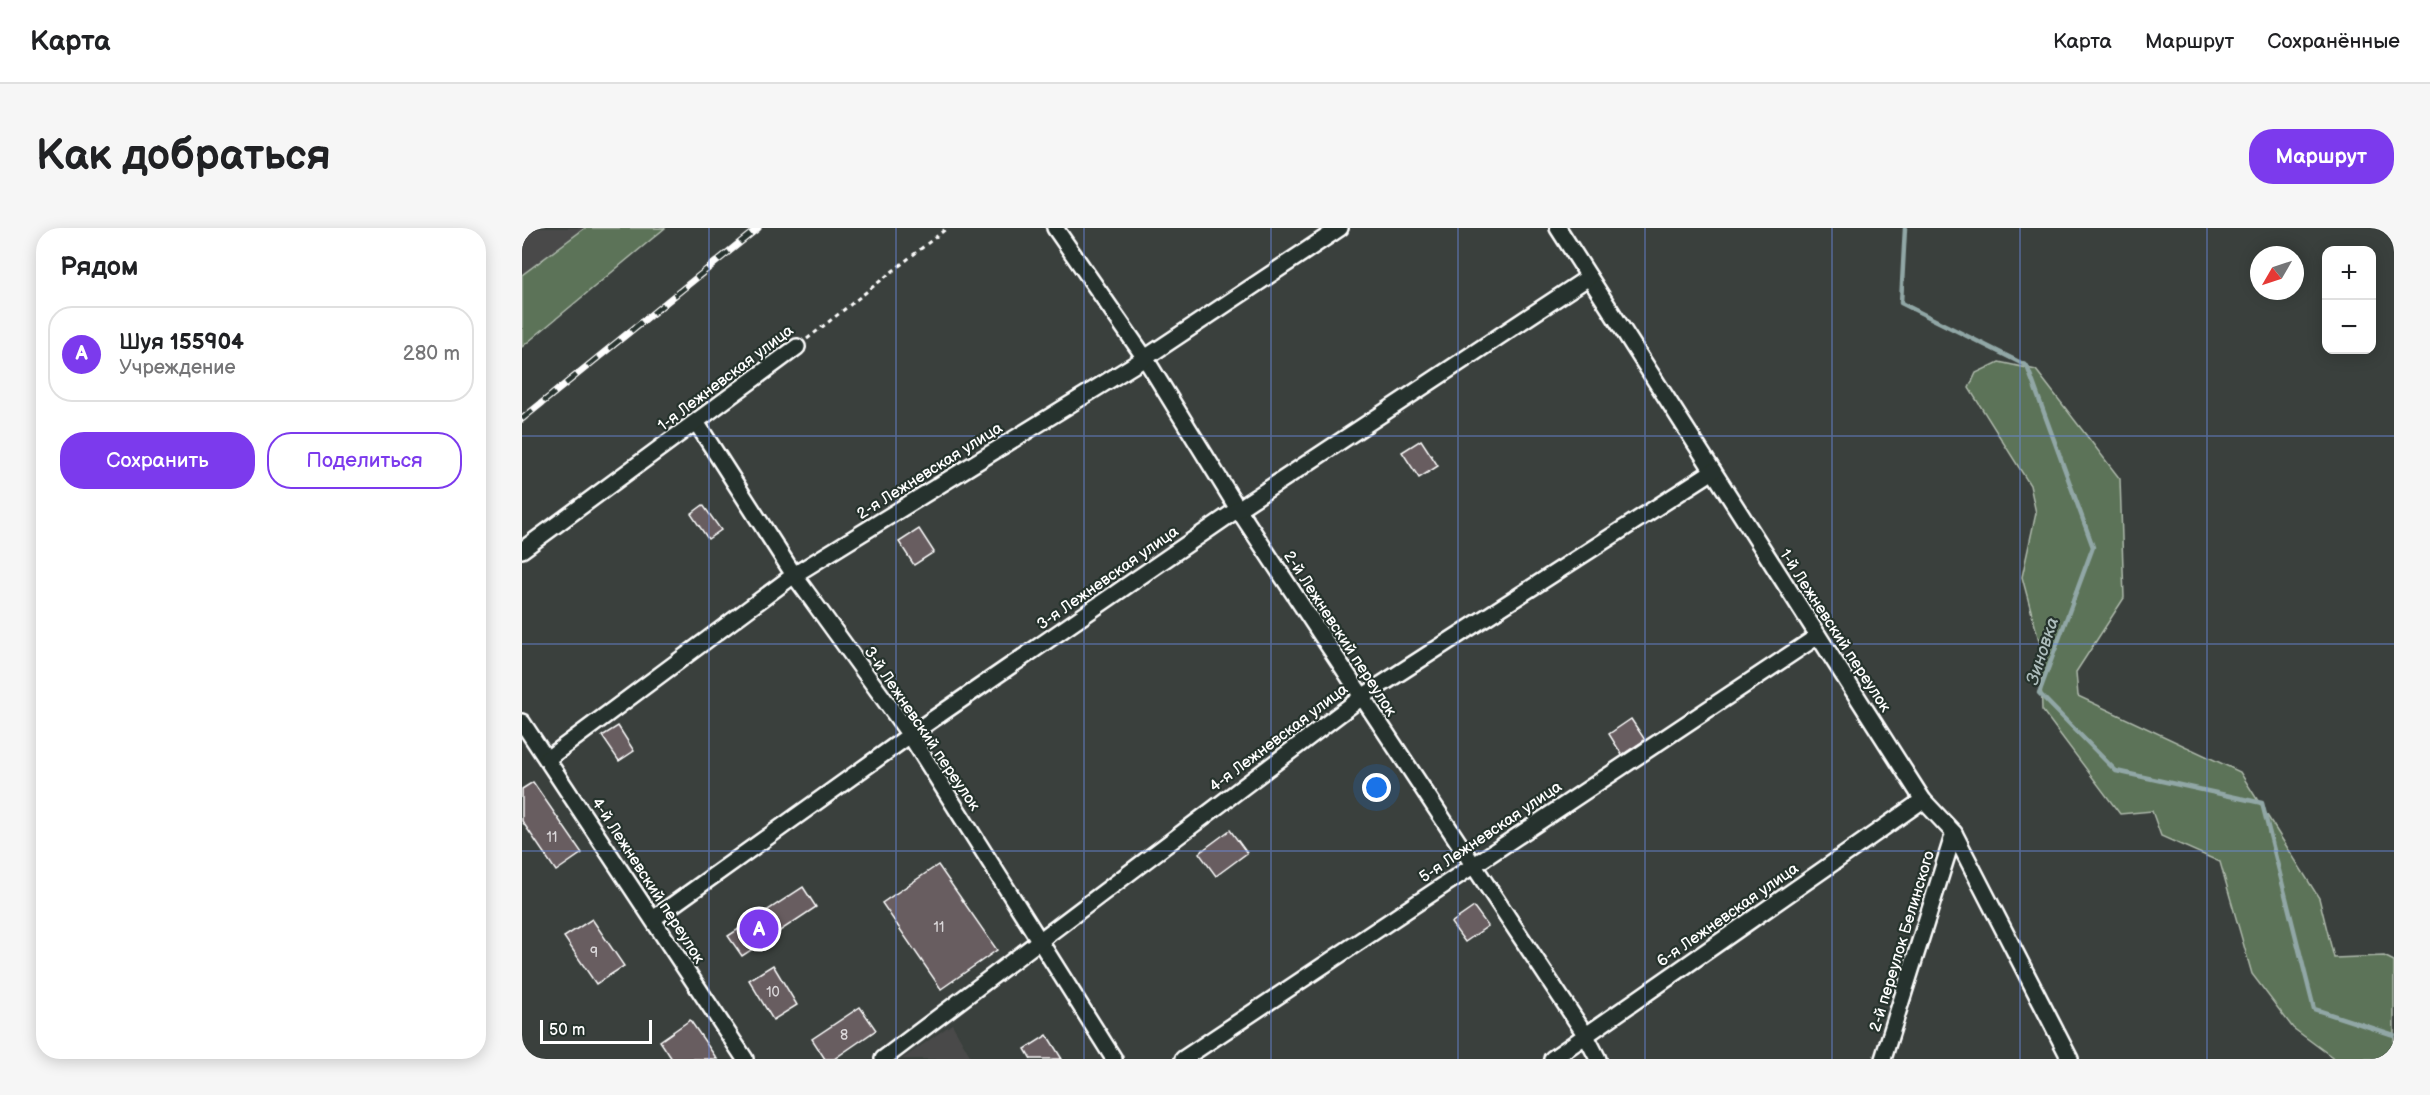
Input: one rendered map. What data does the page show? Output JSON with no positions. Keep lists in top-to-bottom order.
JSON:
{
  "streets": {
    "street": [
      "1-я Лежневская улица",
      "2-я Лежневская улица",
      "3-я Лежневская улица",
      "1-й Лежневский переулок",
      "2-й Лежневский переулок",
      "3-й Лежневский переулок",
      "4-я Лежневская улица",
      "5-я Лежневская улица",
      "4-й Лежневский переулок",
      "6-я Лежневская улица",
      "2-й переулок Белинского"
    ]
  },
  "crossings": [
    ["1-я Лежневская улица", "3-й Лежневский переулок"],
    ["2-я Лежневская улица", "2-й Лежневский переулок"],
    ["2-я Лежневская улица", "3-й Лежневский переулок"],
    ["2-я Лежневская улица", "4-й Лежневский переулок"],
    ["3-я Лежневская улица", "1-й Лежневский переулок"],
    ["3-я Лежневская улица", "2-й Лежневский переулок"],
    ["3-я Лежневская улица", "3-й Лежневский переулок"],
    ["3-я Лежневская улица", "4-й Лежневский переулок"],
    ["1-й Лежневский переулок", "4-я Лежневская улица"],
    ["1-й Лежневский переулок", "5-я Лежневская улица"],
    ["1-й Лежневский переулок", "6-я Лежневская улица"],
    ["1-й Лежневский переулок", "2-й переулок Белинского"],
    ["2-й Лежневский переулок", "4-я Лежневская улица"],
    ["2-й Лежневский переулок", "5-я Лежневская улица"],
    ["2-й Лежневский переулок", "6-я Лежневская улица"],
    ["3-й Лежневский переулок", "4-я Лежневская улица"]
  ],
  "water": ["Зиновка"],
  "house_numbers": [
    "11",
    "11",
    "9",
    "10",
    "8"
  ],
  "scale_bar": "50 m",
  "north": "bottom left",
  "page": {
    "header": "Карта",
    "nav": ["Карта", "Маршрут", "Сохранённые"],
    "buttons": [
      "Маршрут",
      ["Сохранить", "Поделиться"]
    ],
    "title": "Как добраться",
    "heading": "Рядом",
    "map_buttons": ["+", "−"],
    "list": [
      {
        "mark": "A",
        "name": "Шуя 155904",
        "note": "Учреждение",
        "value": "280 m"
      }
    ],
    "pins": "A",
    "scale": "50 m"
  }
}
